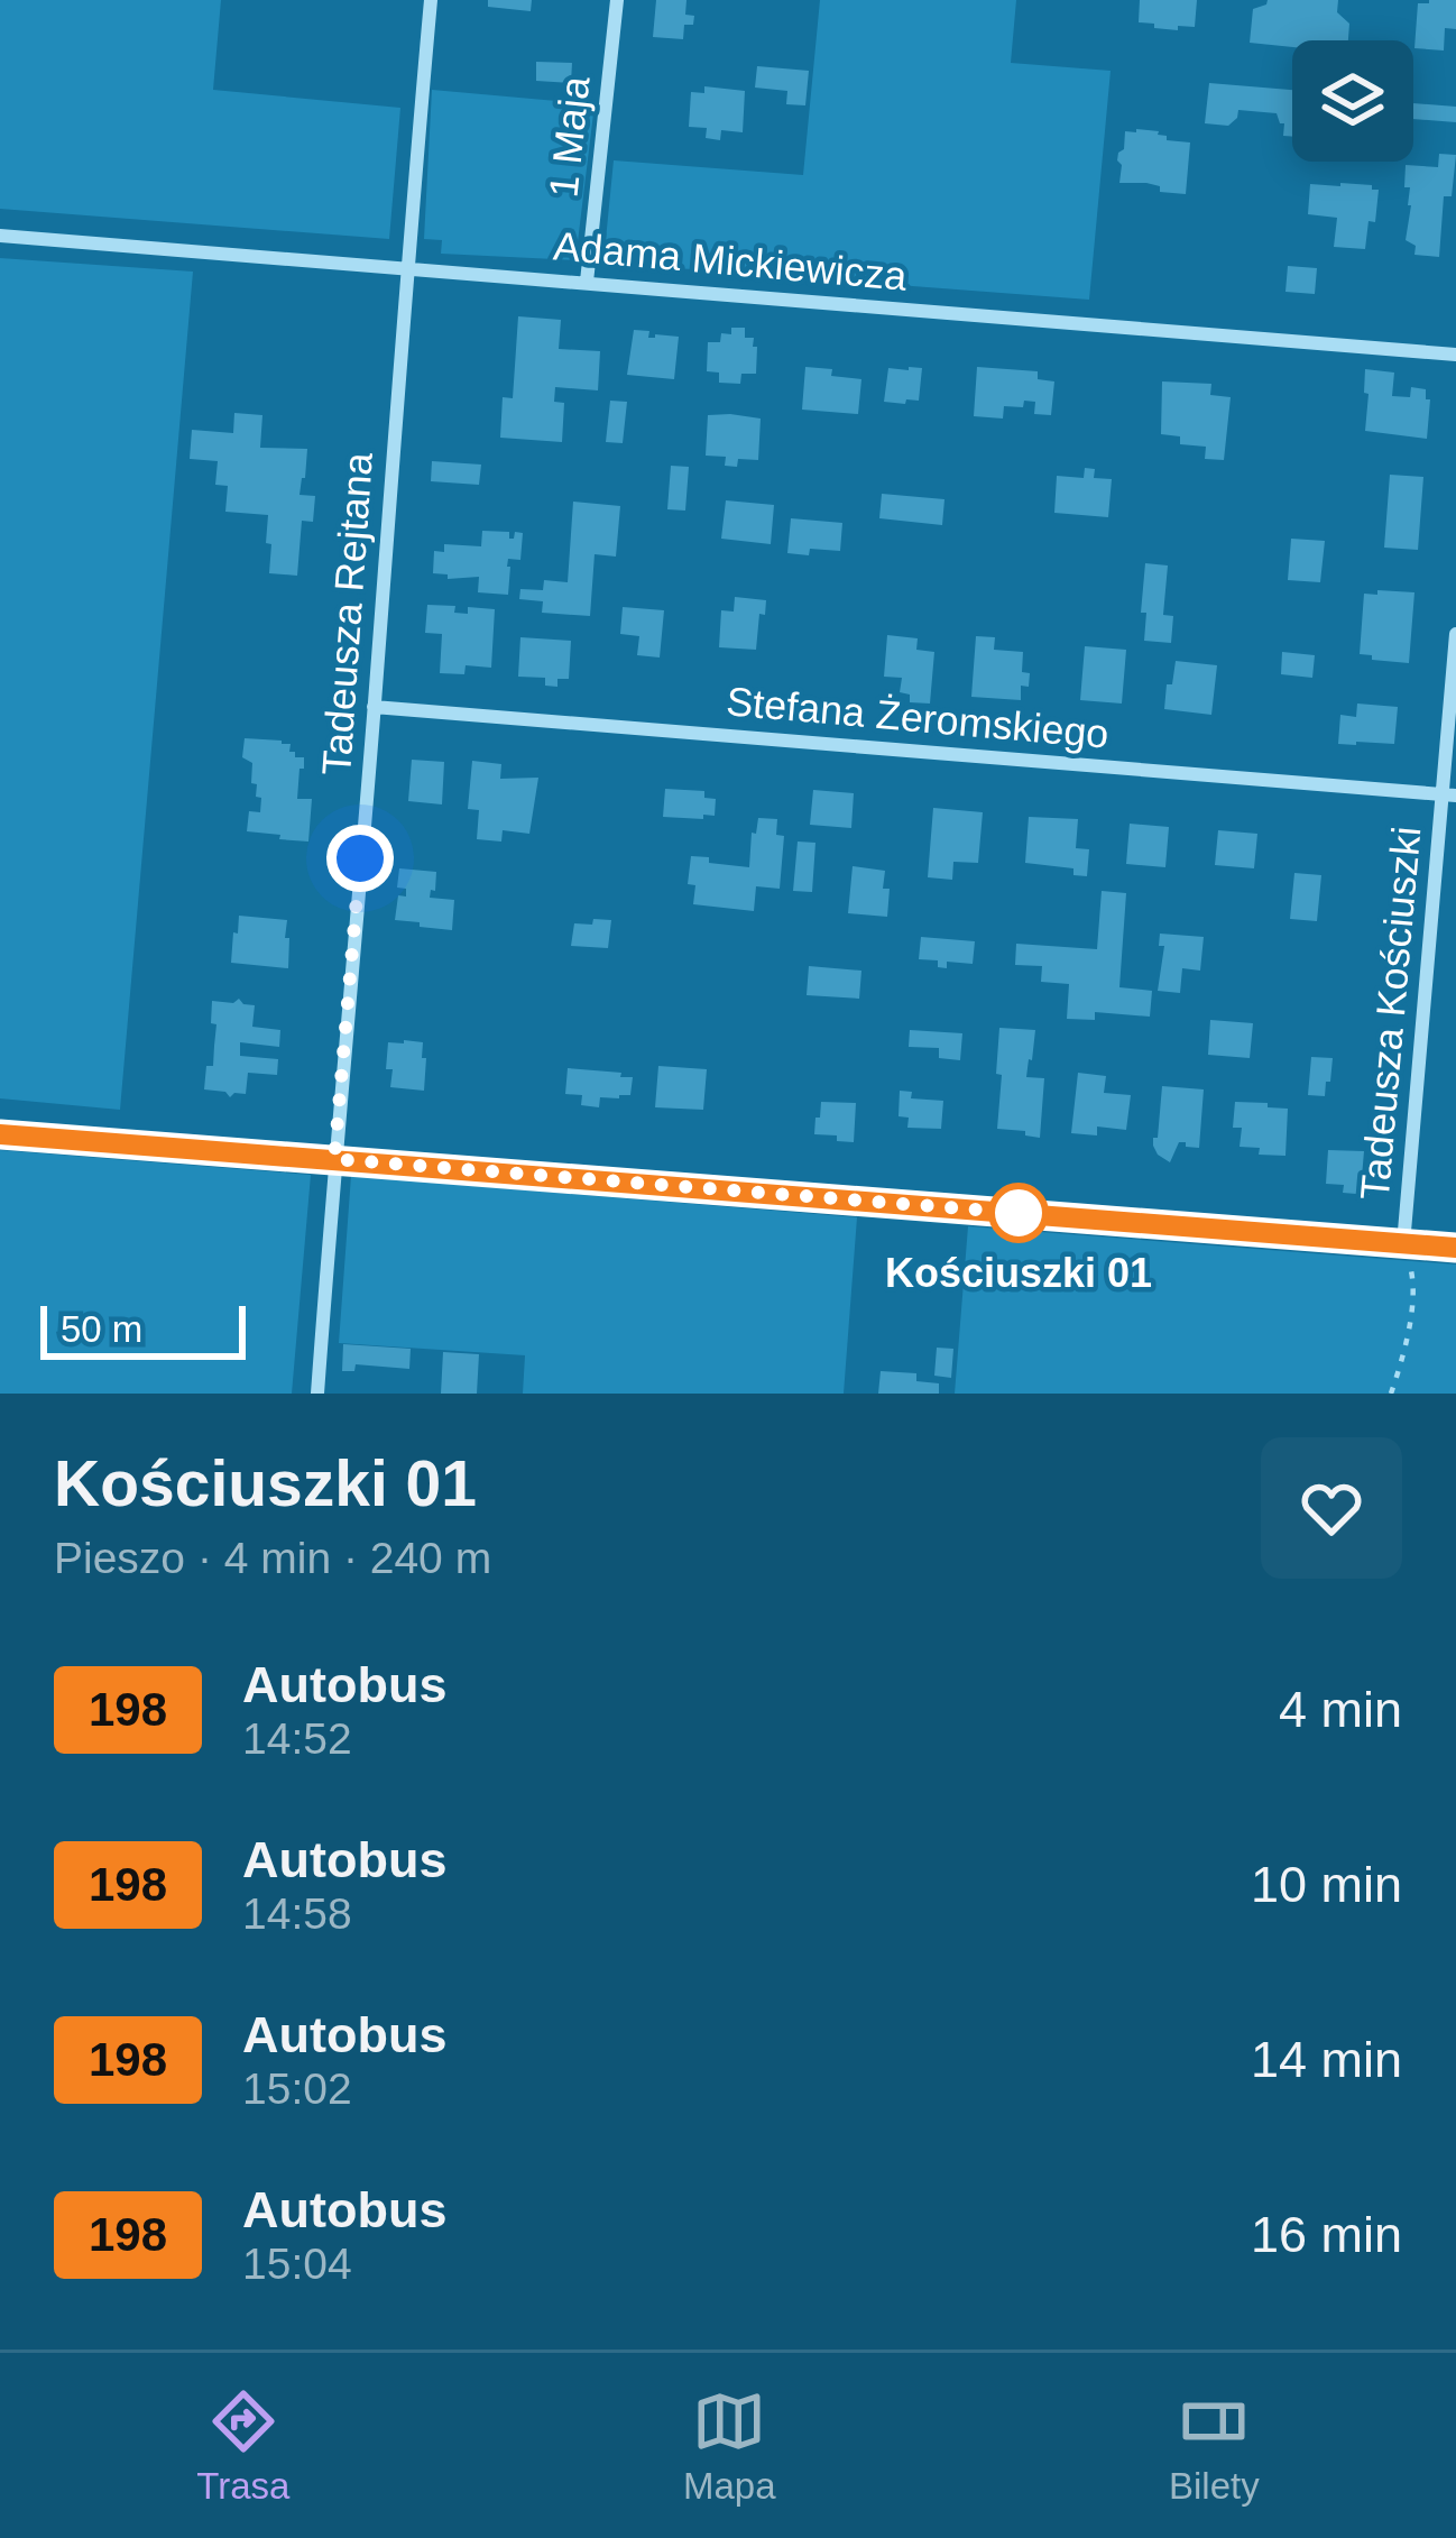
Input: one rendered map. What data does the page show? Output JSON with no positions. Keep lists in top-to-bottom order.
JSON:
{
  "streets": {
    "street": [
      "1 Maja",
      "Adama Mickiewicza",
      "Tadeusza Rejtana",
      "Stefana Żeromskiego",
      "Tadeusza Kościuszki"
    ]
  },
  "crossings": [
    ["1 Maja", "Adama Mickiewicza"],
    ["Adama Mickiewicza", "Tadeusza Rejtana"],
    ["Tadeusza Rejtana", "Stefana Żeromskiego"],
    ["Stefana Żeromskiego", "Tadeusza Kościuszki"]
  ],
  "places": ["Kościuszki 01"],
  "lines": ["bus line 198"],
  "scale_bar": "50 m",
  "page": {
    "scale": "50 m",
    "heading": ["Kościuszki 01", "Pieszo · 4 min · 240 m"],
    "list": [
      {
        "mark": "198",
        "name": "Autobus",
        "note": "14:52",
        "value": "4 min"
      },
      {
        "mark": "198",
        "name": "Autobus",
        "note": "14:58",
        "value": "10 min"
      },
      {
        "mark": "198",
        "name": "Autobus",
        "note": "15:02",
        "value": "14 min"
      },
      {
        "mark": "198",
        "name": "Autobus",
        "note": "15:04",
        "value": "16 min"
      }
    ],
    "tabs": ["Trasa", "Mapa", "Bilety"]
  }
}
